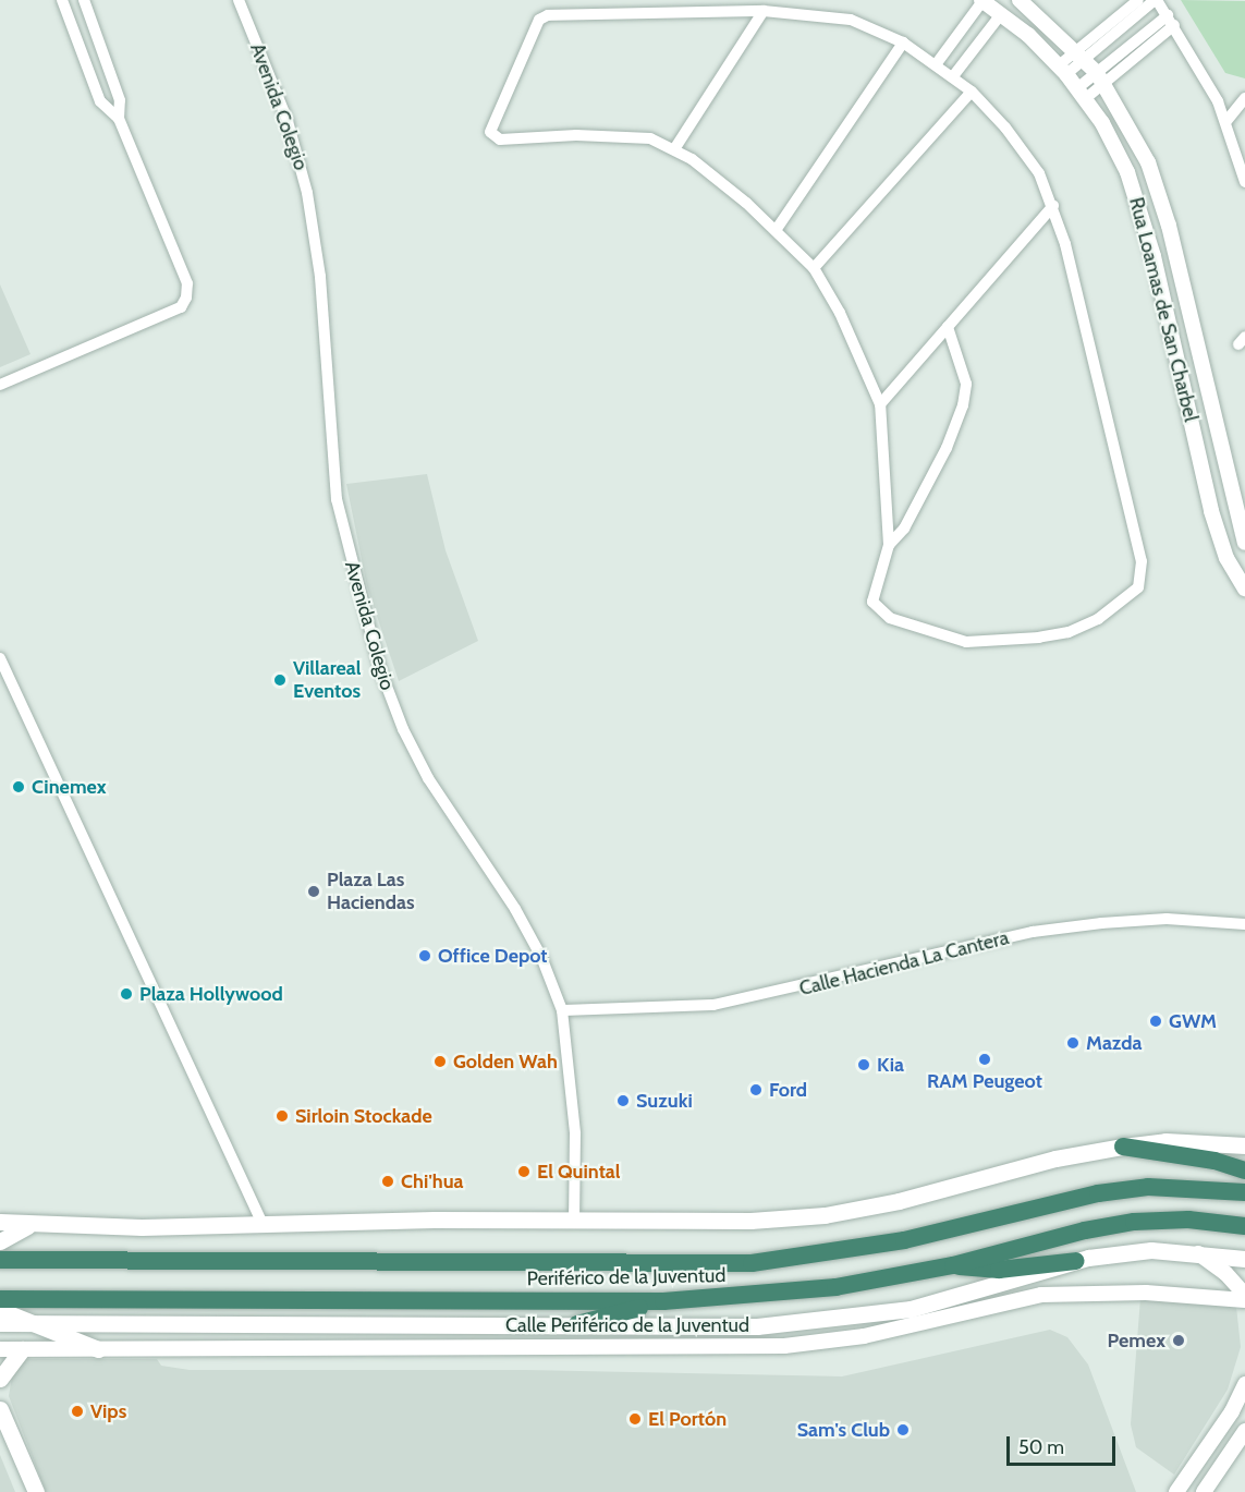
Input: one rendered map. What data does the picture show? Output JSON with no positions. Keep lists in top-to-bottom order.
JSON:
{
  "streets": {
    "highway": ["Periférico de la Juventud"],
    "main road": ["Calle Periférico de la Juventud"],
    "street": ["Avenida Colegio", "Rua Loamas de San Charbel", "Calle Hacienda La Cantera"]
  },
  "crossings": [
    ["Avenida Colegio", "Calle Hacienda La Cantera"]
  ],
  "places": [
    "Villareal Eventos",
    "Cinemex",
    "Plaza Las Haciendas",
    "Office Depot",
    "Plaza Hollywood",
    "GWM",
    "Mazda",
    "RAM Peugeot",
    "Golden Wah",
    "Kia",
    "Ford",
    "Suzuki",
    "Sirloin Stockade",
    "El Quintal",
    "Chi'hua",
    "Pemex",
    "Vips",
    "El Portón",
    "Sam's Club"
  ],
  "scale_bar": "50 m"
}
